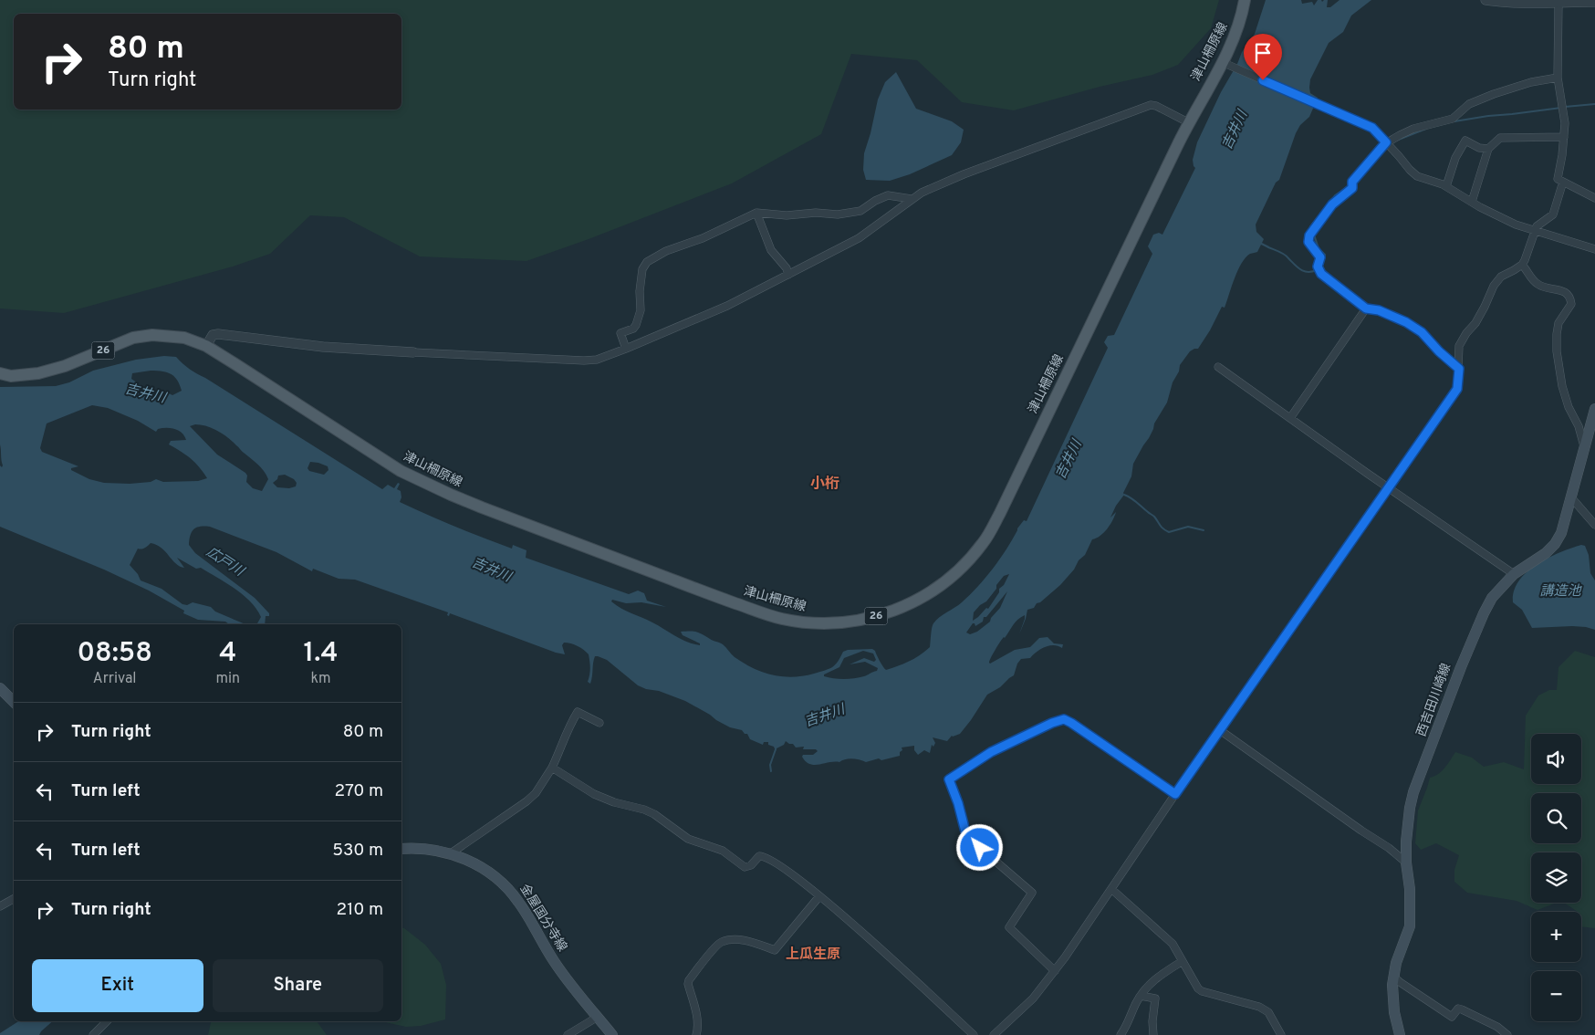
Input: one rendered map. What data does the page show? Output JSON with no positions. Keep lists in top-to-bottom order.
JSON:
{
  "streets": {
    "main road": [
      "津山柵原線",
      "26",
      "西吉田川崎線",
      "金屋国分寺線"
    ]
  },
  "districts": ["小桁", "上瓜生原"],
  "water": ["吉井川", "広戸川", "講造池"],
  "page": {
    "turn": ["80 m", "Turn right"],
    "eta": [
      "08:58",
      "Arrival",
      "4",
      "min",
      "1.4",
      "km"
    ],
    "list": [
      {
        "name": "Turn right",
        "value": "80 m"
      },
      {
        "name": "Turn left",
        "value": "270 m"
      },
      {
        "name": "Turn left",
        "value": "530 m"
      },
      {
        "name": "Turn right",
        "value": "210 m"
      }
    ],
    "map_buttons": ["+", "−"],
    "buttons": ["Exit", "Share"]
  }
}
